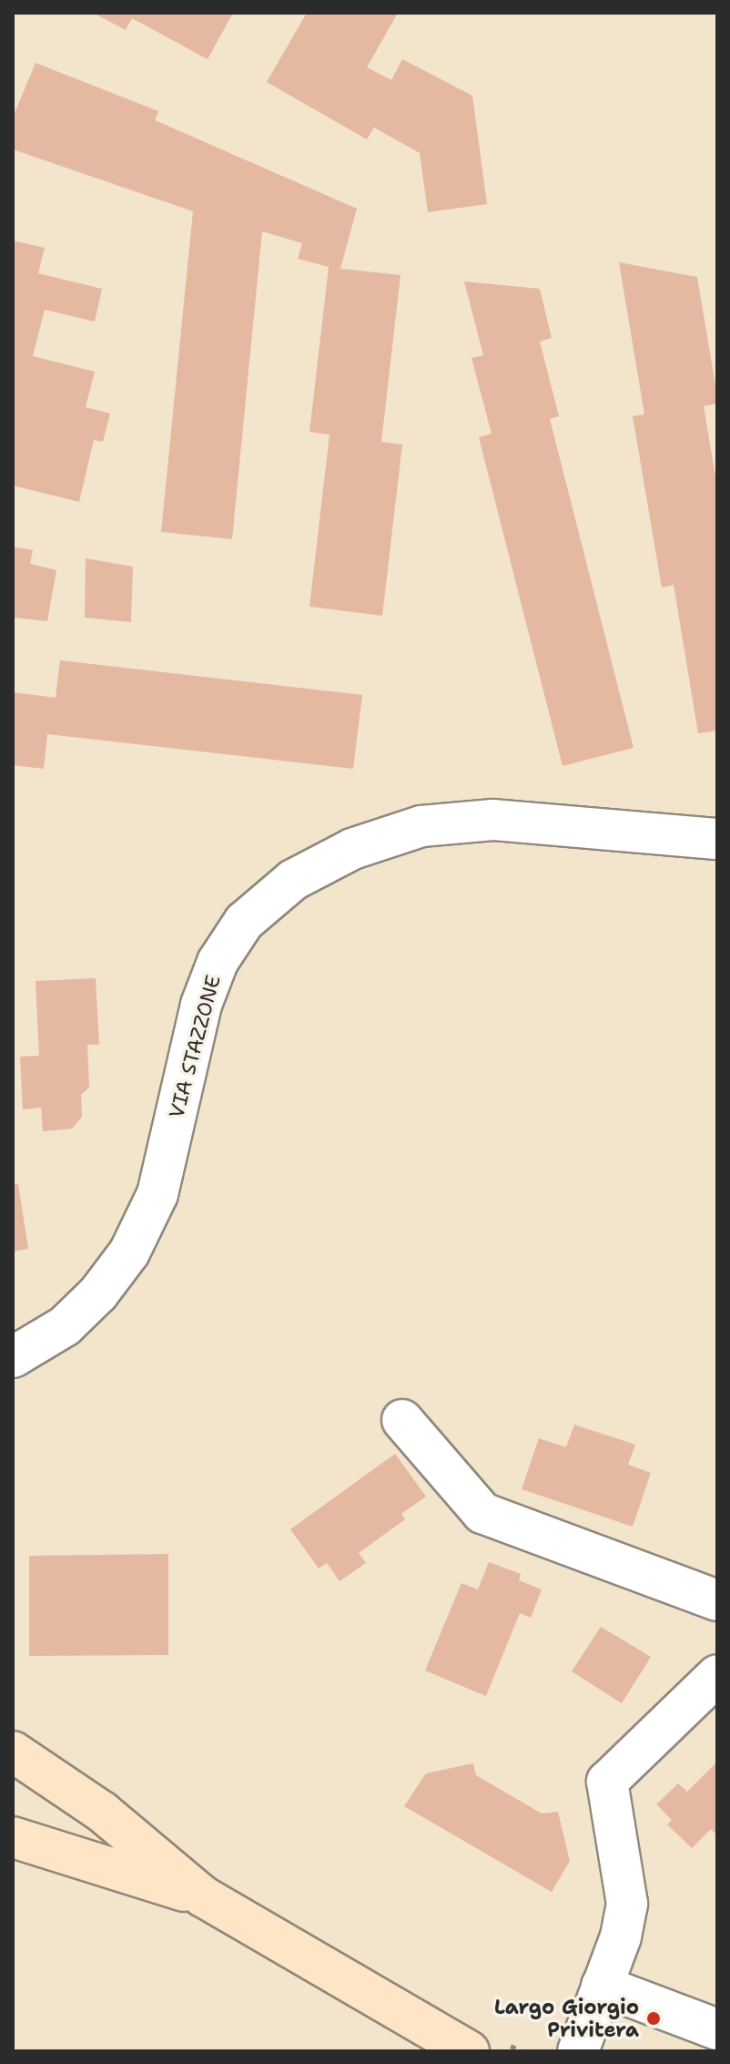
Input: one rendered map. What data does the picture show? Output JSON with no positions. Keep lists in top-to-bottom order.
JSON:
{
  "streets": {
    "street": ["VIA STAZZONE"]
  },
  "places": ["Largo Giorgio Privitera"]
}
